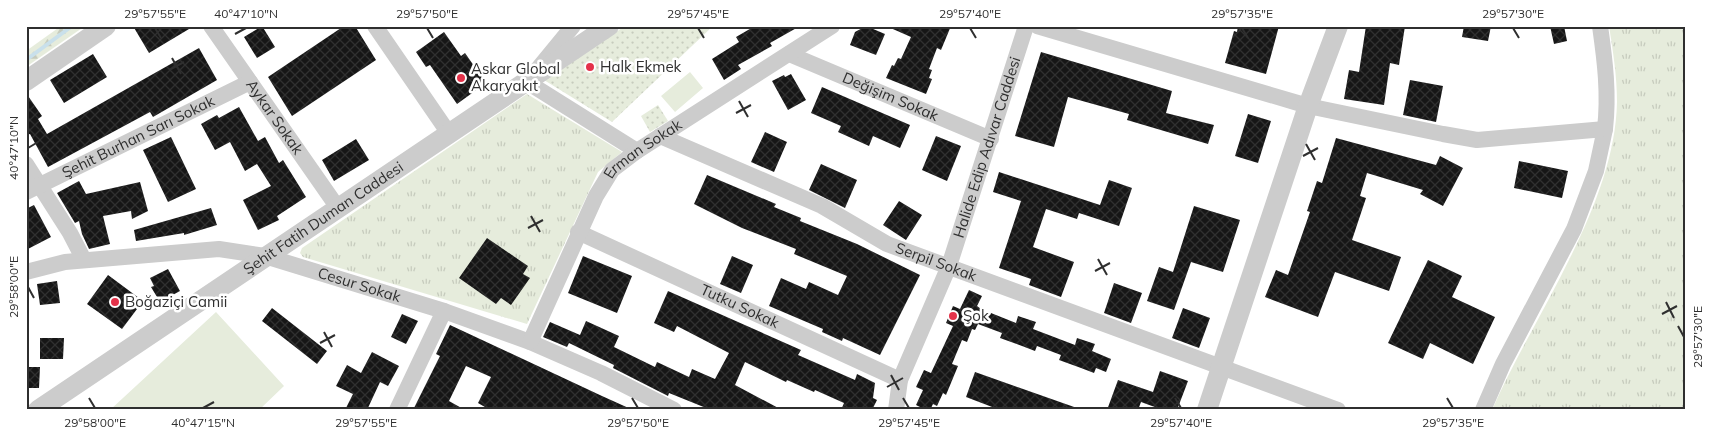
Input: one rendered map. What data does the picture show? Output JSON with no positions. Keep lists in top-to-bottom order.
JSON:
{
  "streets": {
    "street": [
      "Değişim Sokak",
      "Aykar Sokak",
      "Şehit Burhan Sarı Sokak",
      "Halide Edip Adıvar Caddesi",
      "Erman Sokak",
      "Şehit Fatih Duman Caddesi",
      "Serpil Sokak",
      "Cesur Sokak",
      "Tutku Sokak"
    ]
  },
  "crossings": [
    ["Değişim Sokak", "Halide Edip Adıvar Caddesi"],
    ["Değişim Sokak", "Erman Sokak"],
    ["Aykar Sokak", "Şehit Burhan Sarı Sokak"],
    ["Aykar Sokak", "Şehit Fatih Duman Caddesi"],
    ["Halide Edip Adıvar Caddesi", "Serpil Sokak"],
    ["Halide Edip Adıvar Caddesi", "Tutku Sokak"],
    ["Erman Sokak", "Serpil Sokak"],
    ["Erman Sokak", "Cesur Sokak"],
    ["Erman Sokak", "Tutku Sokak"],
    ["Şehit Fatih Duman Caddesi", "Cesur Sokak"]
  ],
  "places": [
    "Halk Ekmek",
    "Askar Global Akaryakıt",
    "Boğaziçi Camii",
    "Şok"
  ],
  "coordinates": [
    "29°57'55\"E",
    "40°47'10\"N",
    "29°57'50\"E",
    "29°57'45\"E",
    "29°57'40\"E",
    "29°57'35\"E",
    "29°57'30\"E",
    "29°58'00\"E",
    "40°47'15\"N"
  ]
}
